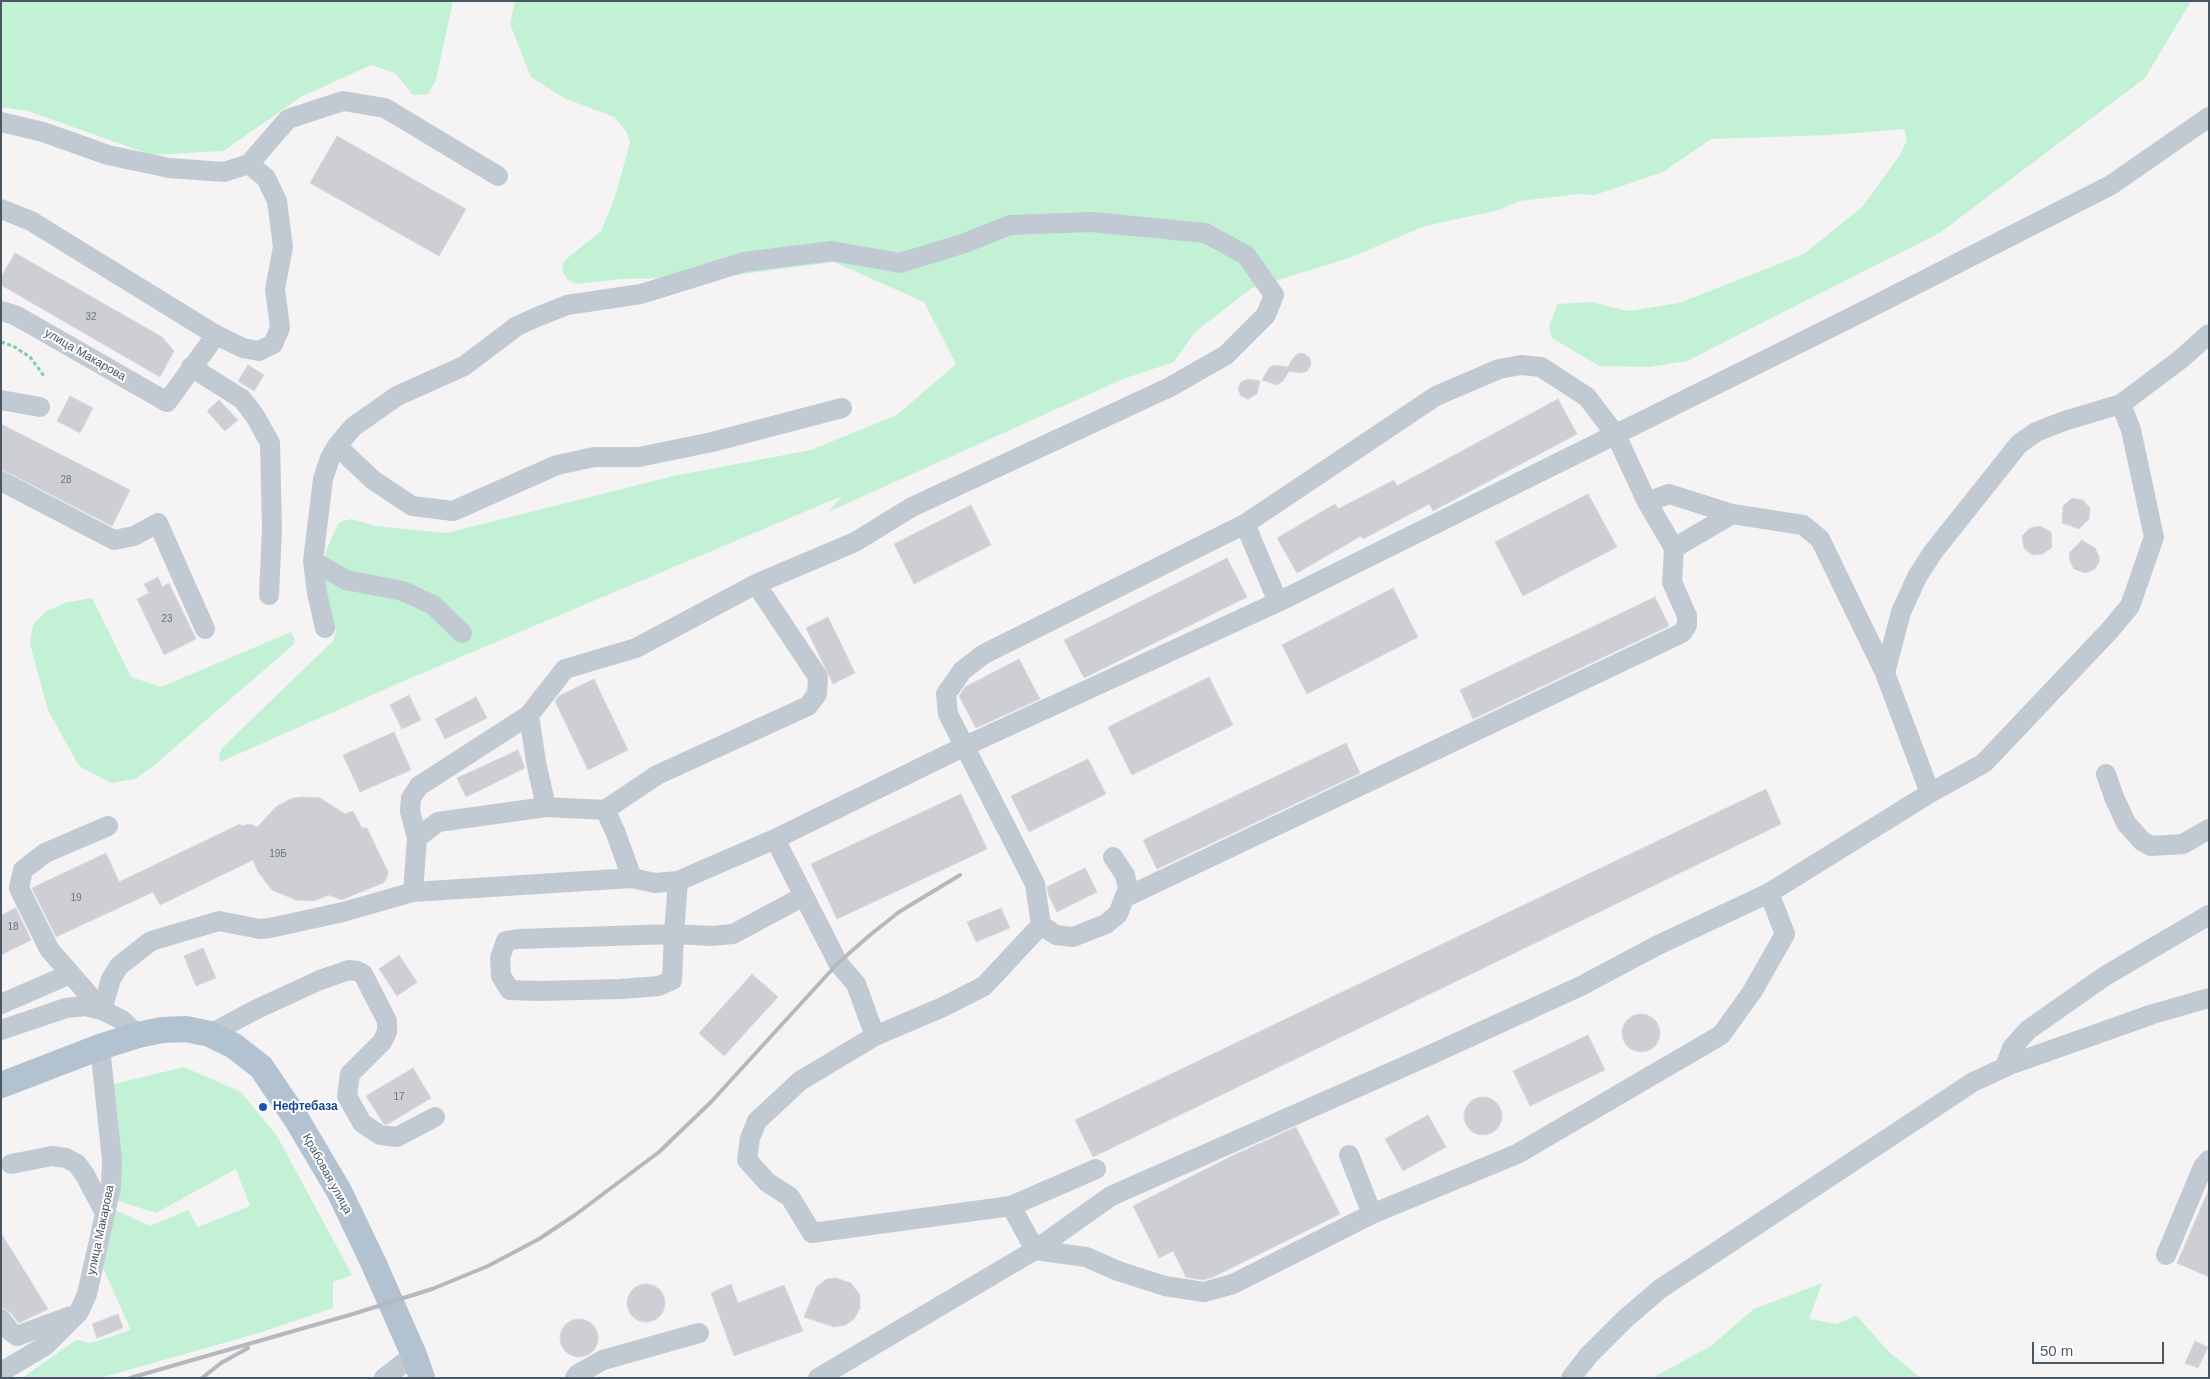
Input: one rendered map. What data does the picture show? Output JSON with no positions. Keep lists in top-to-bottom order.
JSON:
{
  "streets": {
    "main road": ["Крабовая улица"],
    "street": ["улица Макарова"]
  },
  "crossings": [
    ["улица Макарова", "Крабовая улица"]
  ],
  "places": ["Нефтебаза"],
  "house_numbers": [
    "32",
    "28",
    "23",
    "19Б",
    "19",
    "18",
    "17"
  ],
  "scale_bar": "50 m"
}
